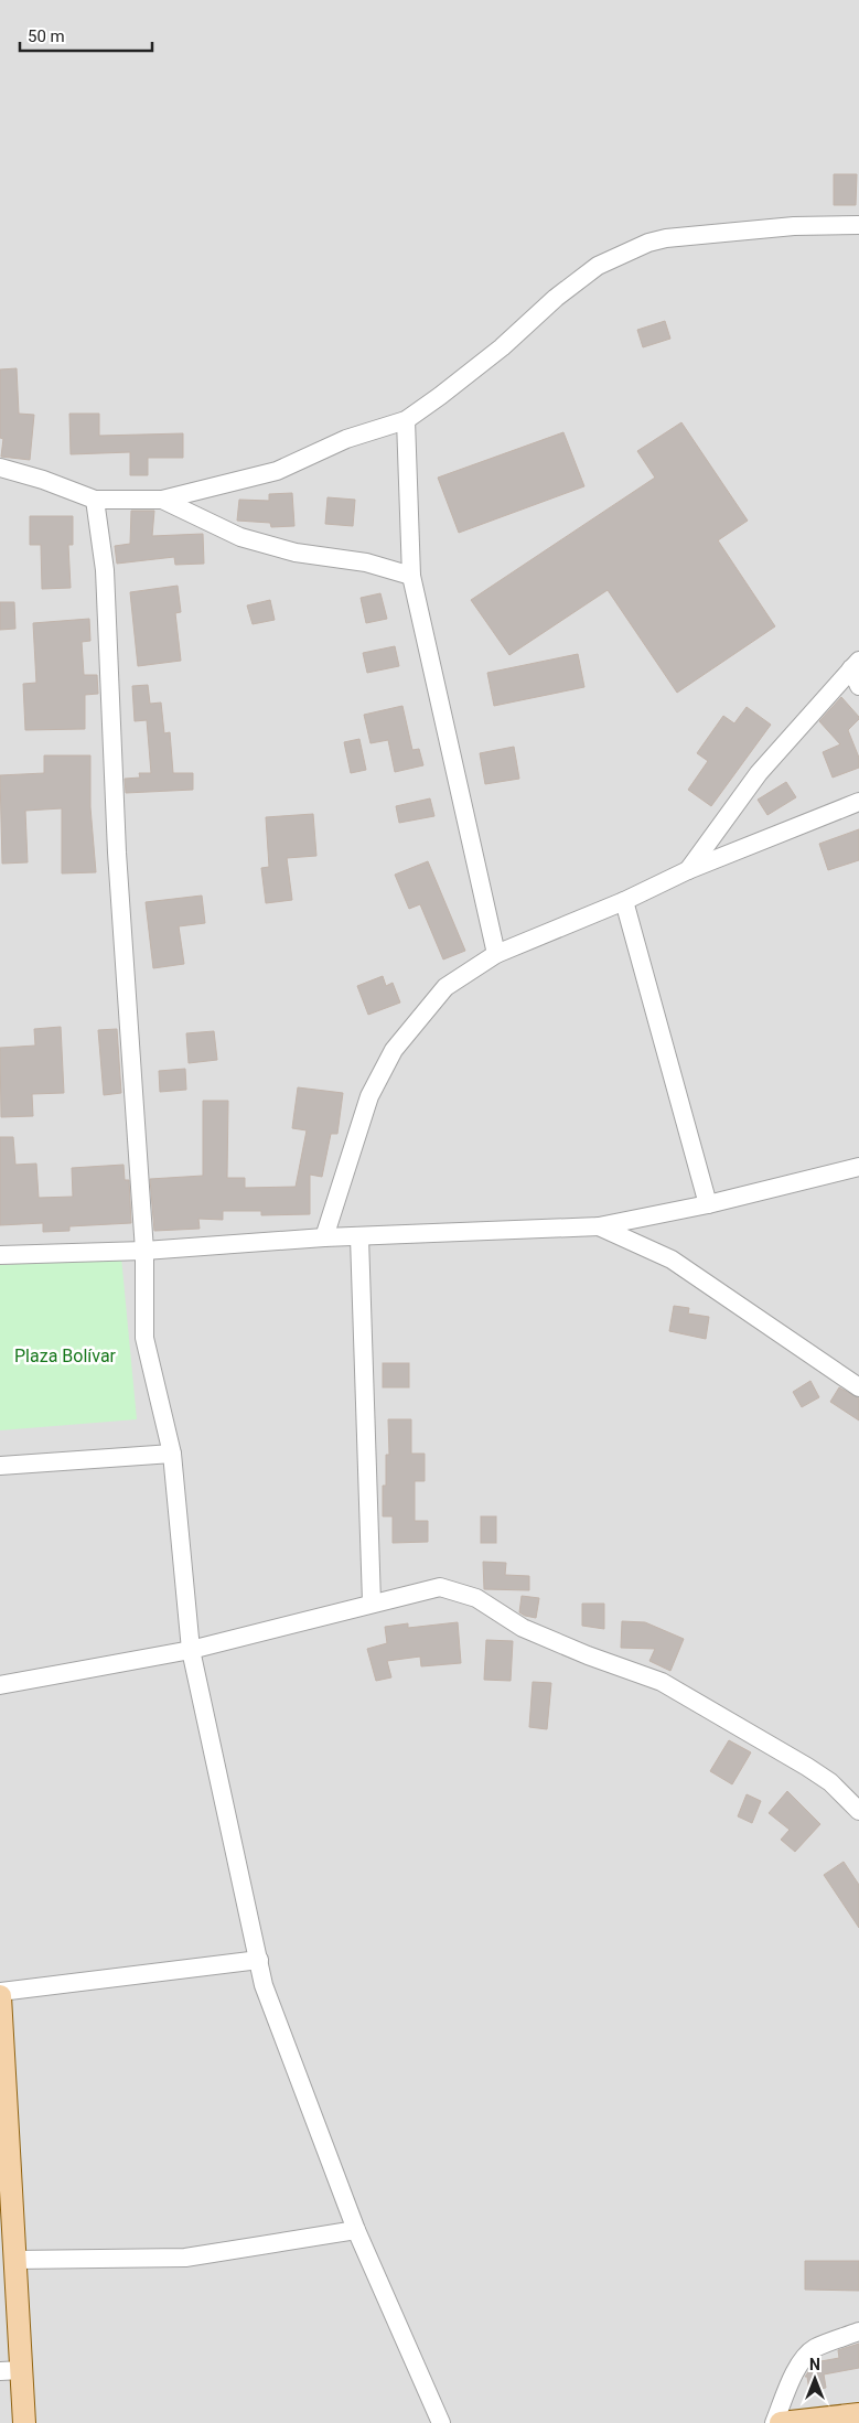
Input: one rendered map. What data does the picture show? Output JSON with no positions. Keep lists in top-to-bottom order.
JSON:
{
  "parks": ["Plaza Bolívar"],
  "scale_bar": "50 m",
  "north": "top"
}
